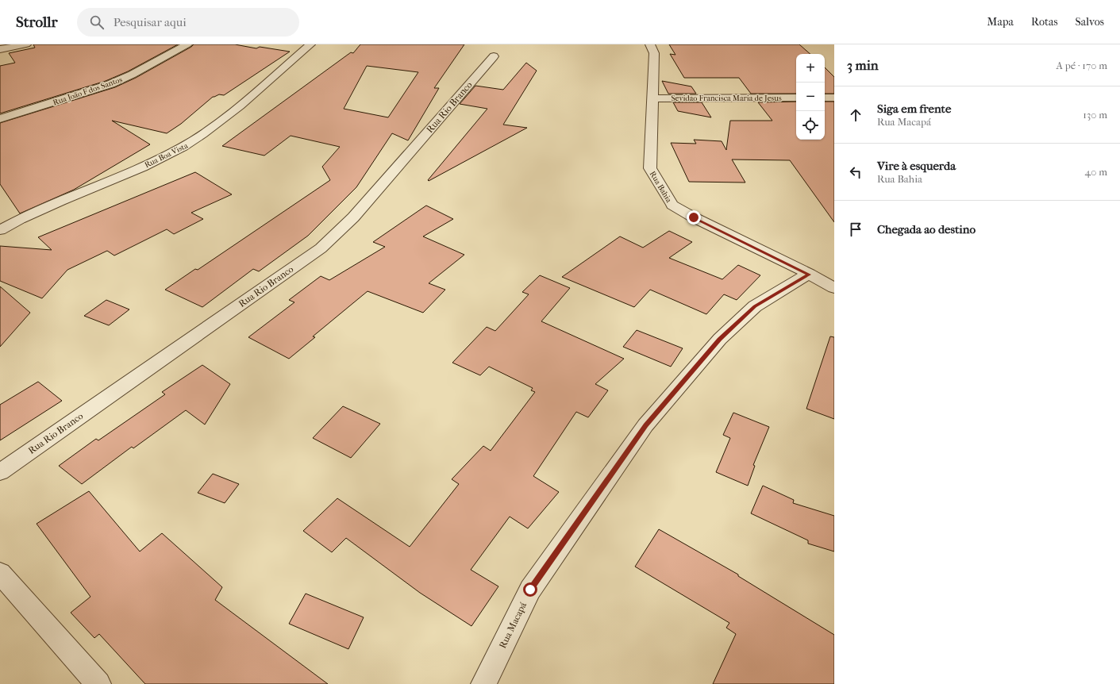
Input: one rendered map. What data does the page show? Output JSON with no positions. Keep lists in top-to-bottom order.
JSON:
{
  "streets": {
    "street": [
      "Rua João F dos Santos",
      "Sevidao Francisca Maria de Jesus",
      "Rua Rio Branco",
      "Rua Boa Vista",
      "Rua Bahia",
      "Rua Macapá"
    ]
  },
  "crossings": [
    ["Sevidao Francisca Maria de Jesus", "Rua Bahia"],
    ["Rua Bahia", "Rua Macapá"]
  ],
  "page": {
    "header": "Strollr",
    "search": "Pesquisar aqui",
    "nav": ["Mapa", "Rotas", "Salvos"],
    "heading": ["3 min", "A pé · 170 m"],
    "map_buttons": ["+", "−"],
    "list": [
      ["Siga em frente", "Rua Macapá", "130 m"],
      ["Vire à esquerda", "Rua Bahia", "40 m"],
      "Chegada ao destino"
    ]
  }
}
